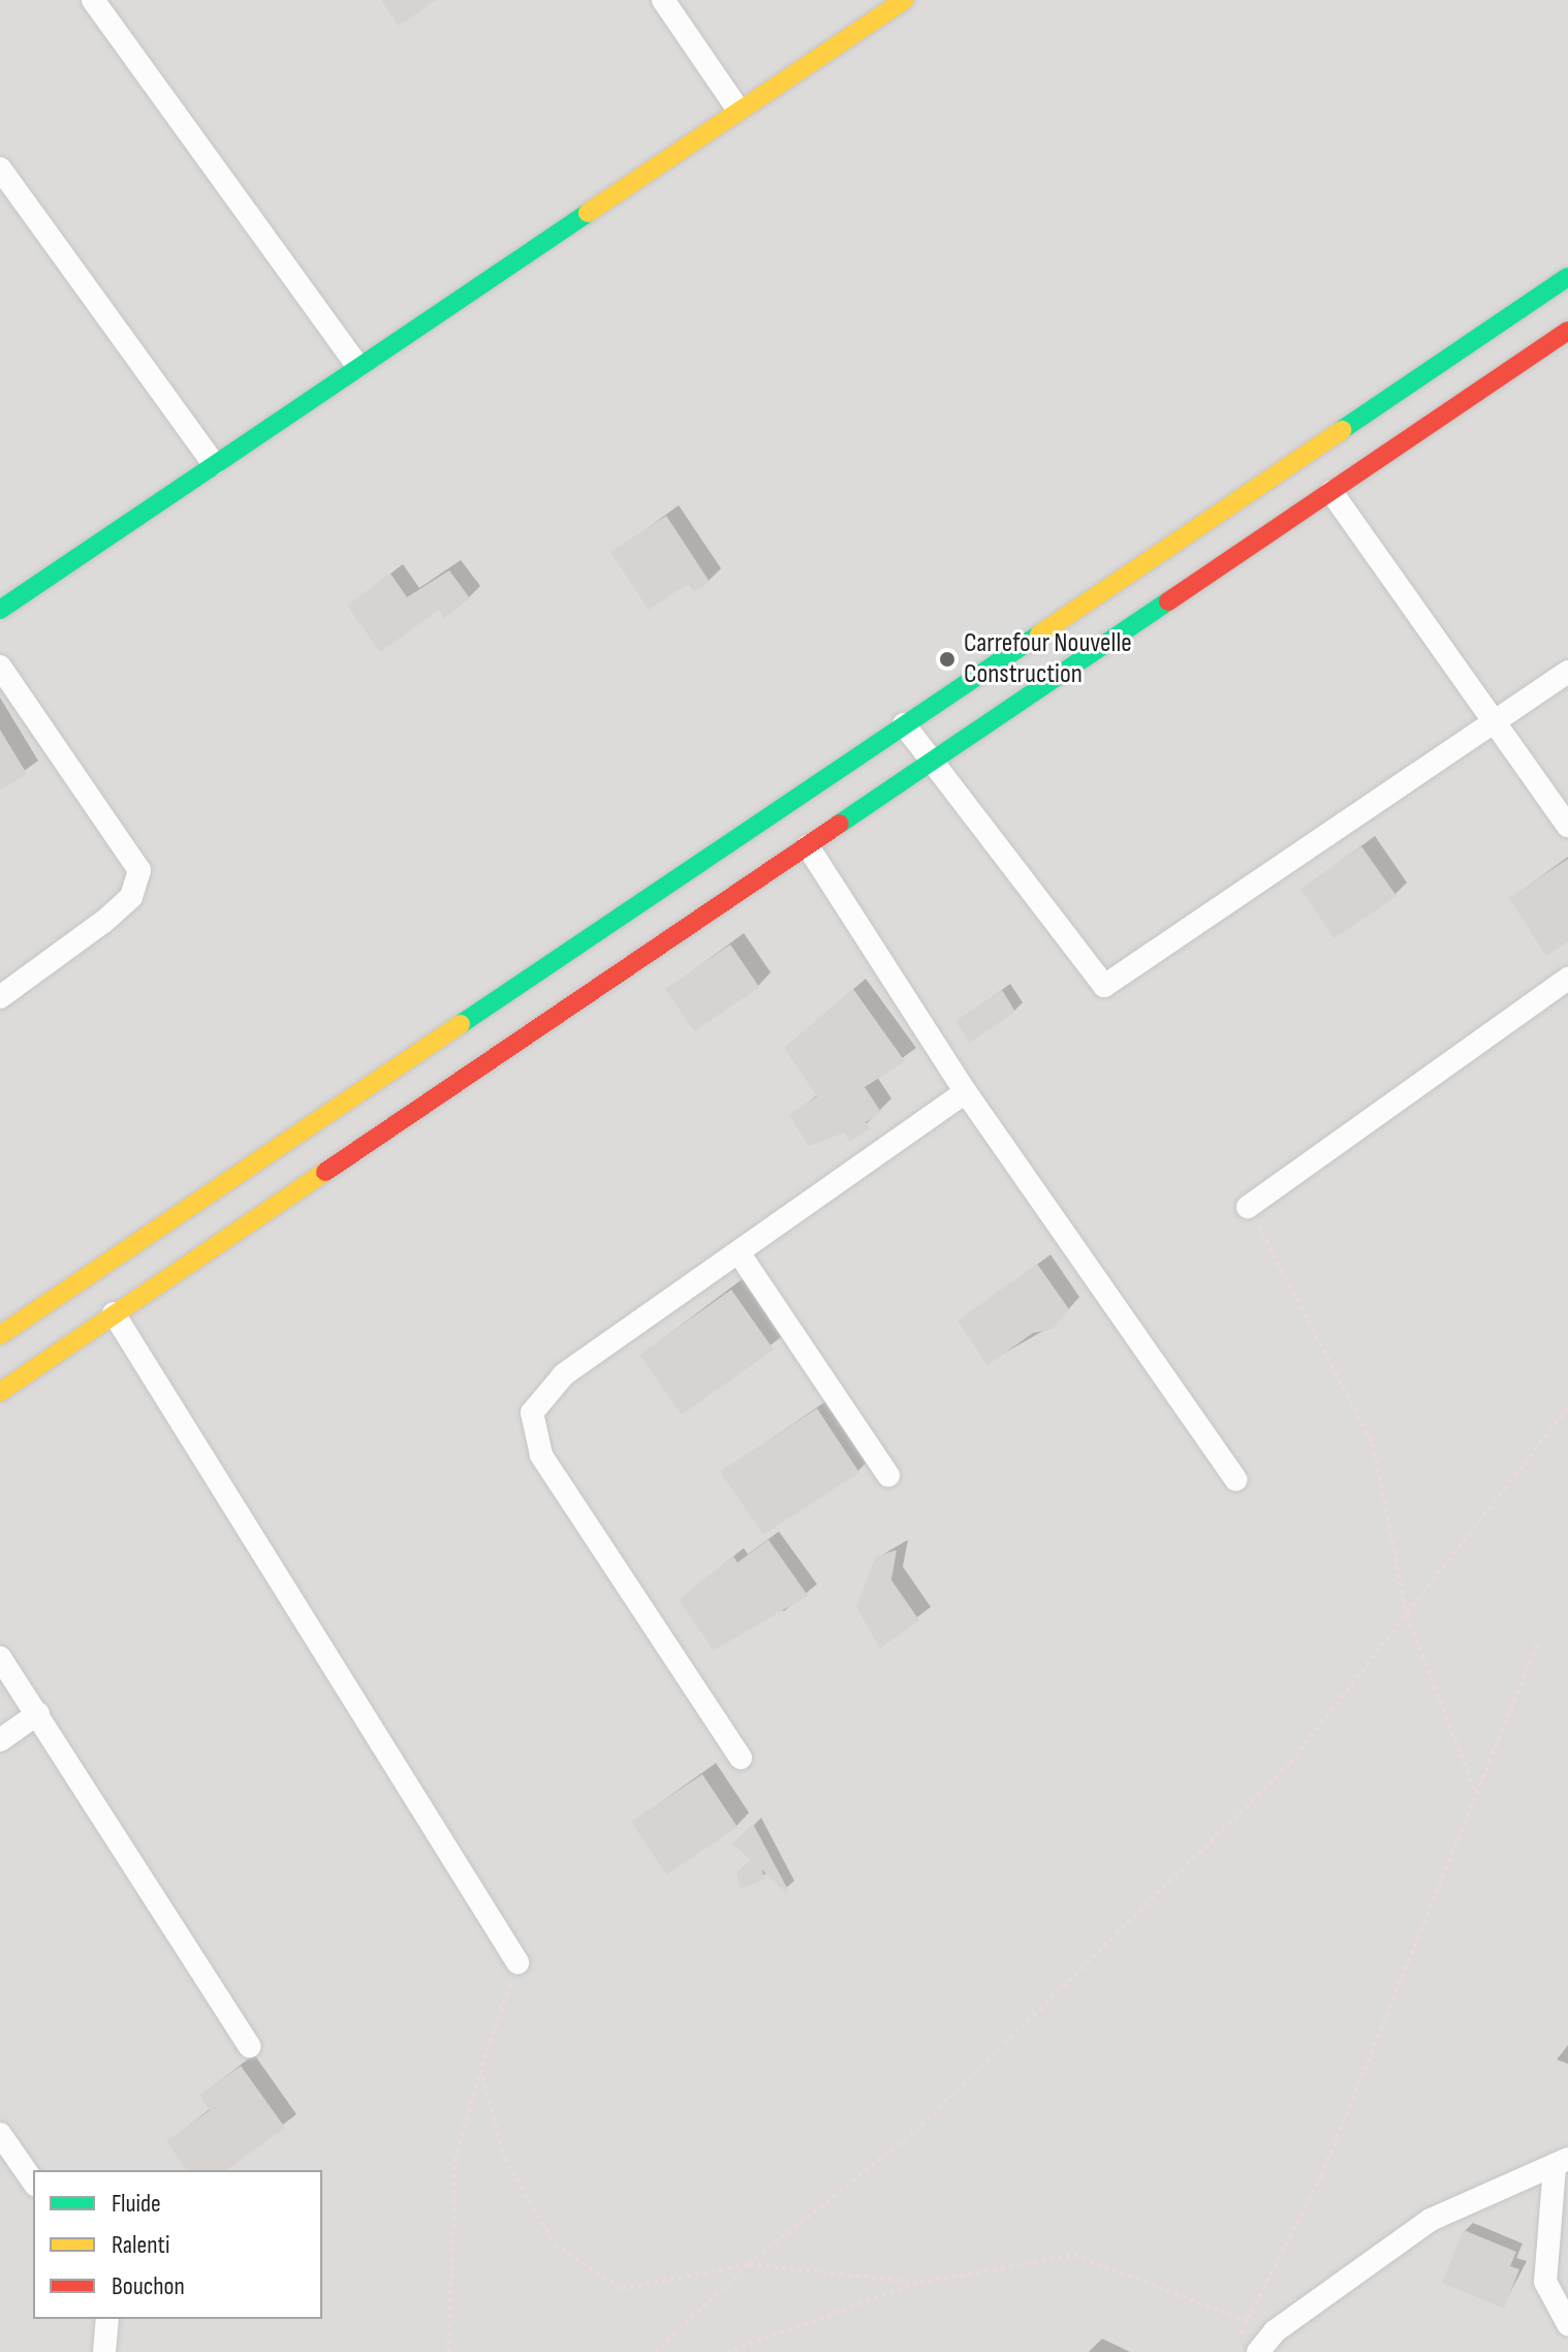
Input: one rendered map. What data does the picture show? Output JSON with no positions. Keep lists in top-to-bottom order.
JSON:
{
  "places": ["Carrefour Nouvelle Construction"],
  "legend": ["Fluide", "Ralenti", "Bouchon"]
}
